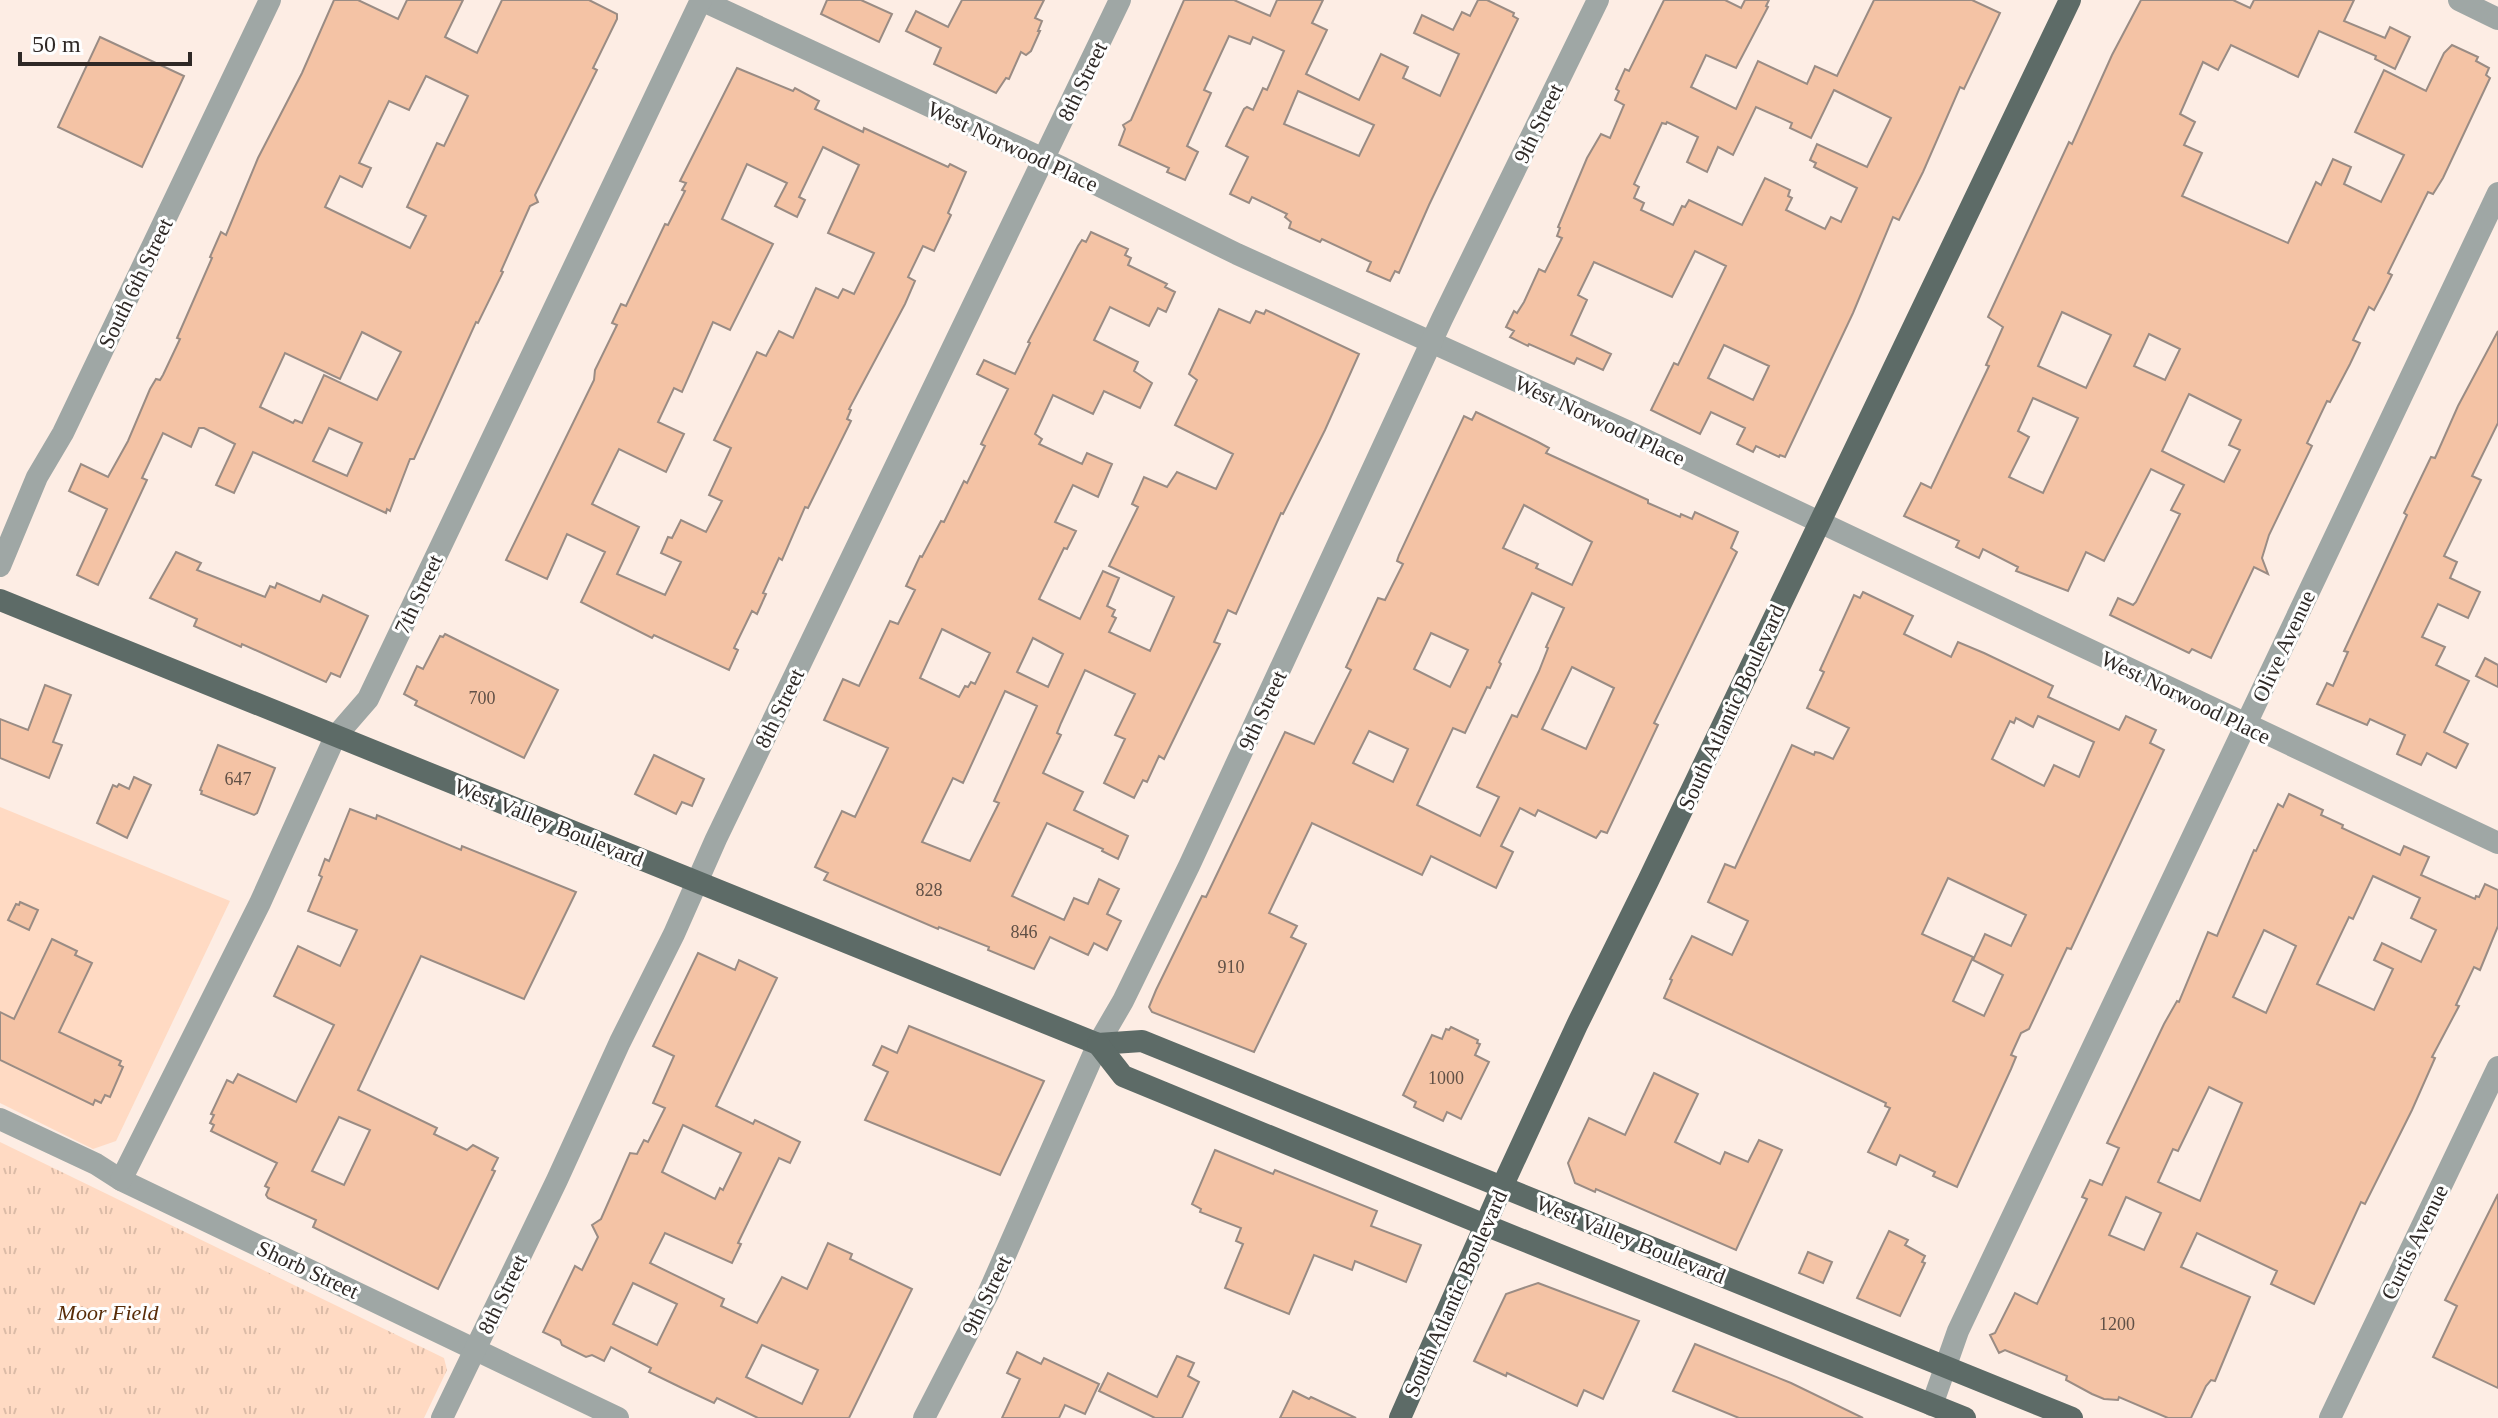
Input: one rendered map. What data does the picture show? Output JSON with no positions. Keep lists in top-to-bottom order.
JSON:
{
  "streets": {
    "main road": ["South Atlantic Boulevard", "West Valley Boulevard"],
    "street": [
      "8th Street",
      "9th Street",
      "West Norwood Place",
      "South 6th Street",
      "7th Street",
      "Olive Avenue",
      "Curtis Avenue",
      "Shorb Street"
    ]
  },
  "crossings": [
    ["8th Street", "West Norwood Place"],
    ["8th Street", "West Valley Boulevard"],
    ["8th Street", "Shorb Street"],
    ["9th Street", "West Norwood Place"],
    ["9th Street", "West Valley Boulevard"],
    ["West Norwood Place", "7th Street"],
    ["West Norwood Place", "Olive Avenue"],
    ["West Norwood Place", "South Atlantic Boulevard"],
    ["7th Street", "West Valley Boulevard"],
    ["7th Street", "Shorb Street"],
    ["Olive Avenue", "West Valley Boulevard"],
    ["South Atlantic Boulevard", "West Valley Boulevard"]
  ],
  "parks": ["Moor Field"],
  "house_numbers": [
    "700",
    "647",
    "828",
    "846",
    "910",
    "1000",
    "1200"
  ],
  "scale_bar": "50 m"
}
